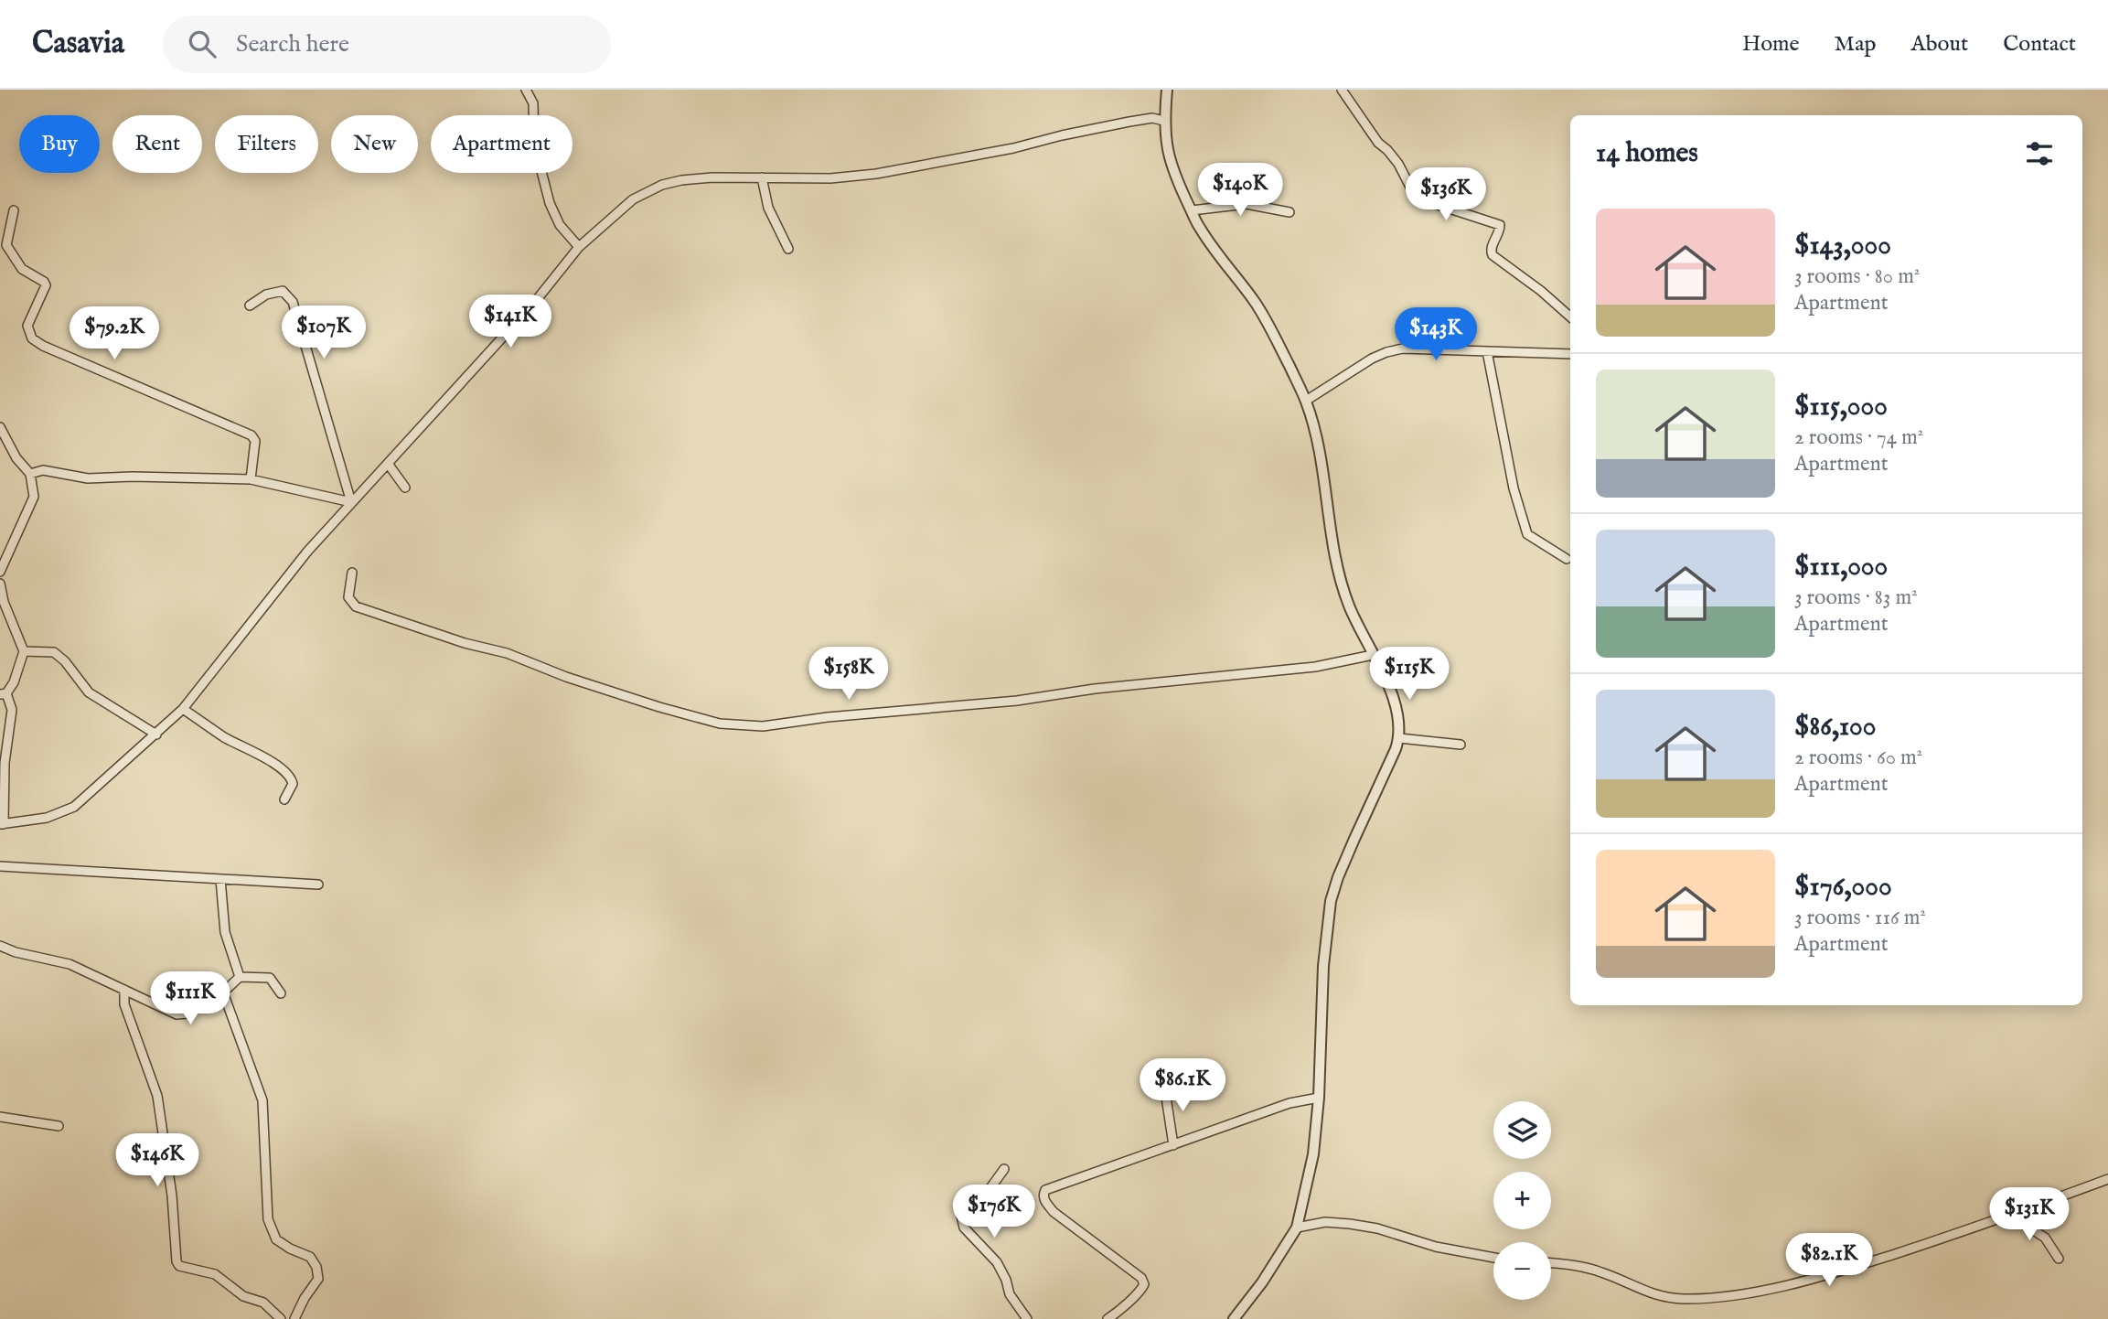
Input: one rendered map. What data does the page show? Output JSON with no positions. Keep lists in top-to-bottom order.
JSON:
{
  "page": {
    "header": "Casavia",
    "search": "Search here",
    "nav": [
      "Home",
      "Map",
      "About",
      "Contact"
    ],
    "chip": [
      "Buy",
      "Rent",
      "Filters",
      "New",
      "Apartment"
    ],
    "heading": "14 homes",
    "price": [
      "$140K",
      "$136K",
      "$141K",
      "$107K",
      "$79.2K",
      "$143K",
      "$158K",
      "$115K",
      "$111K",
      "$86.1K",
      "$146K",
      "$176K",
      "$131K",
      "$82.1K"
    ],
    "list": [
      {
        "name": "$143,000",
        "note": "3 rooms · 80 m² · Apartment"
      },
      {
        "name": "$115,000",
        "note": "2 rooms · 74 m² · Apartment"
      },
      {
        "name": "$111,000",
        "note": "3 rooms · 83 m² · Apartment"
      },
      {
        "name": "$86,100",
        "note": "2 rooms · 60 m² · Apartment"
      },
      {
        "name": "$176,000",
        "note": "3 rooms · 116 m² · Apartment"
      }
    ],
    "map_buttons": ["+", "−"]
  }
}
